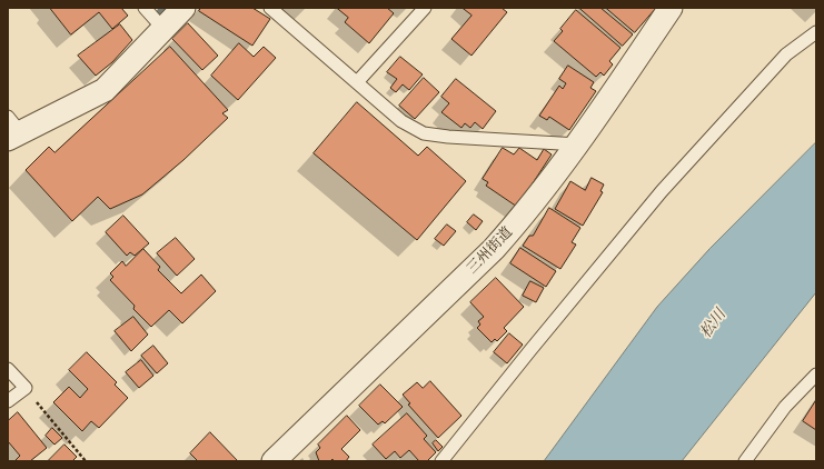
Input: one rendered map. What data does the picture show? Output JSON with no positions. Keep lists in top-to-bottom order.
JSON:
{
  "streets": {
    "street": ["三州街道"]
  },
  "water": ["松川"]
}
